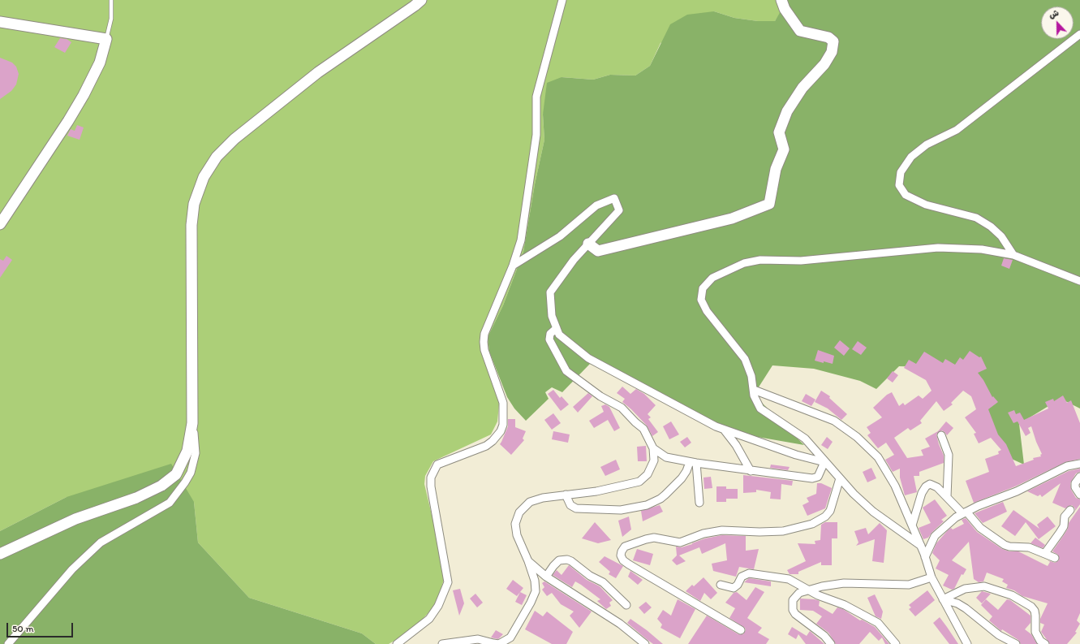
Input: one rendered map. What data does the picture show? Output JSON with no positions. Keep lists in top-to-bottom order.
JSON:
{
  "scale_bar": "50 m",
  "north": "top"
}
